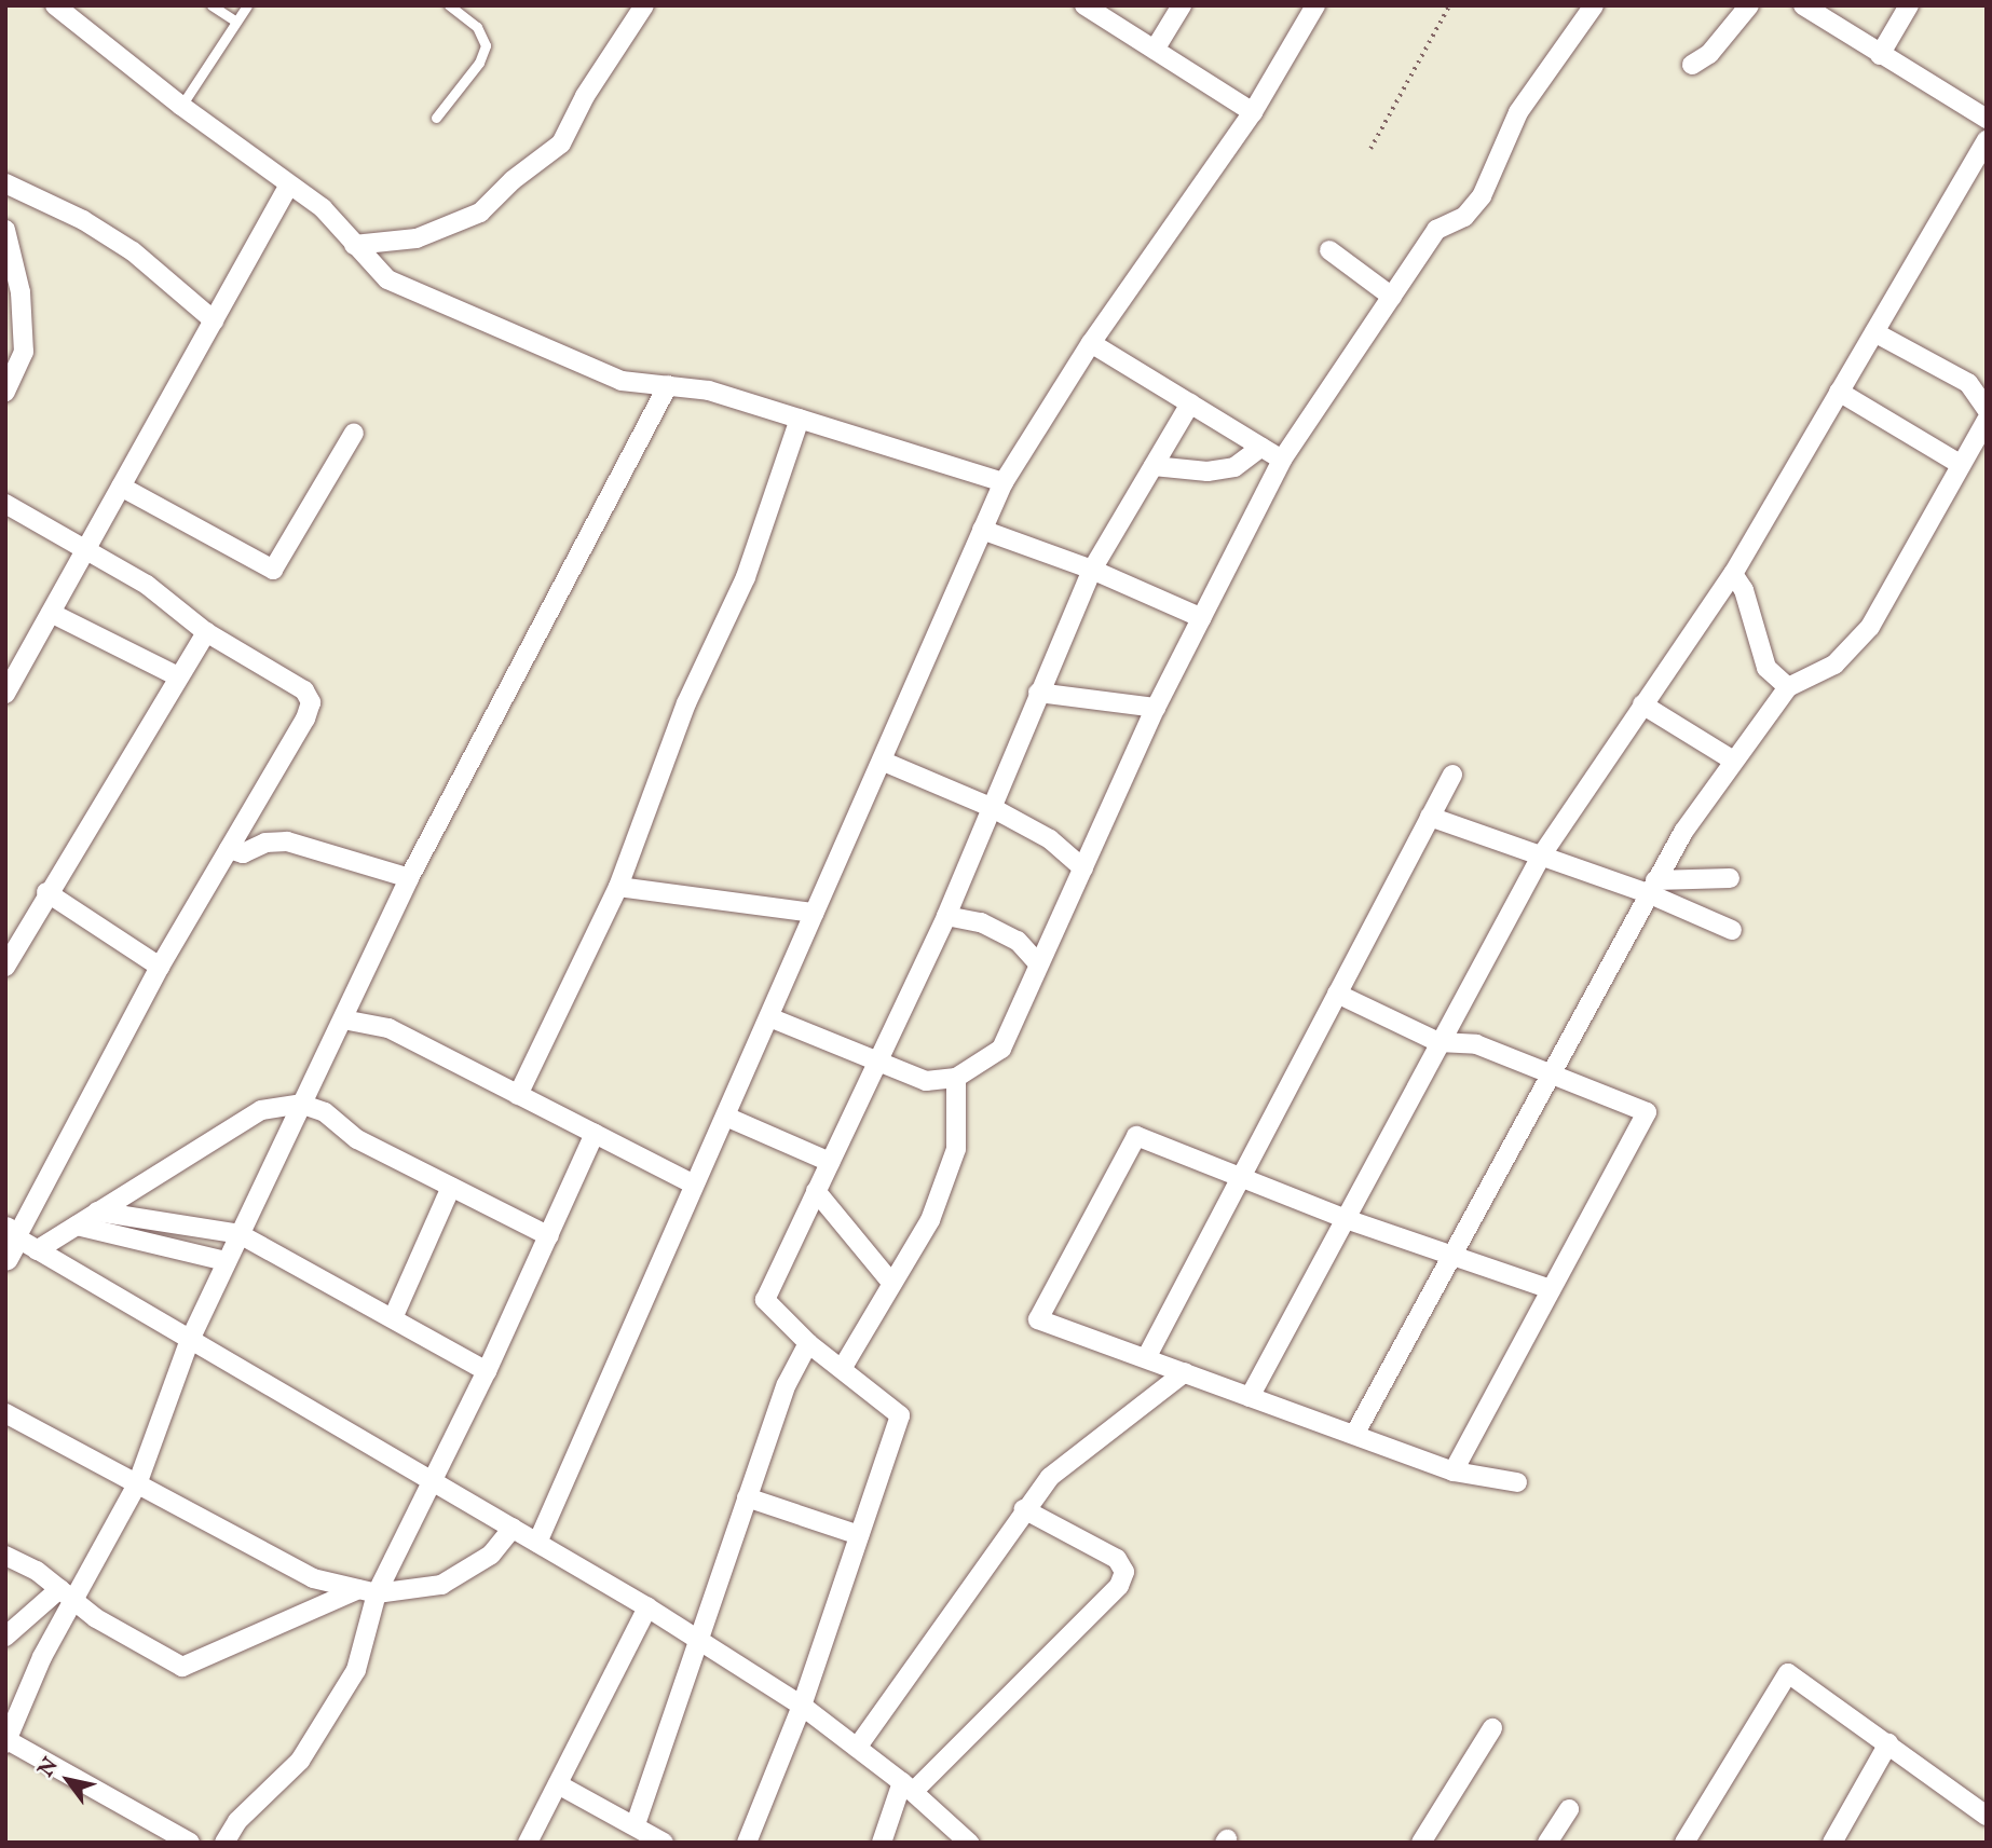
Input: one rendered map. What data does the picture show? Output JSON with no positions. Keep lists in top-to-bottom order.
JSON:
{
  "north": "top left"
}
